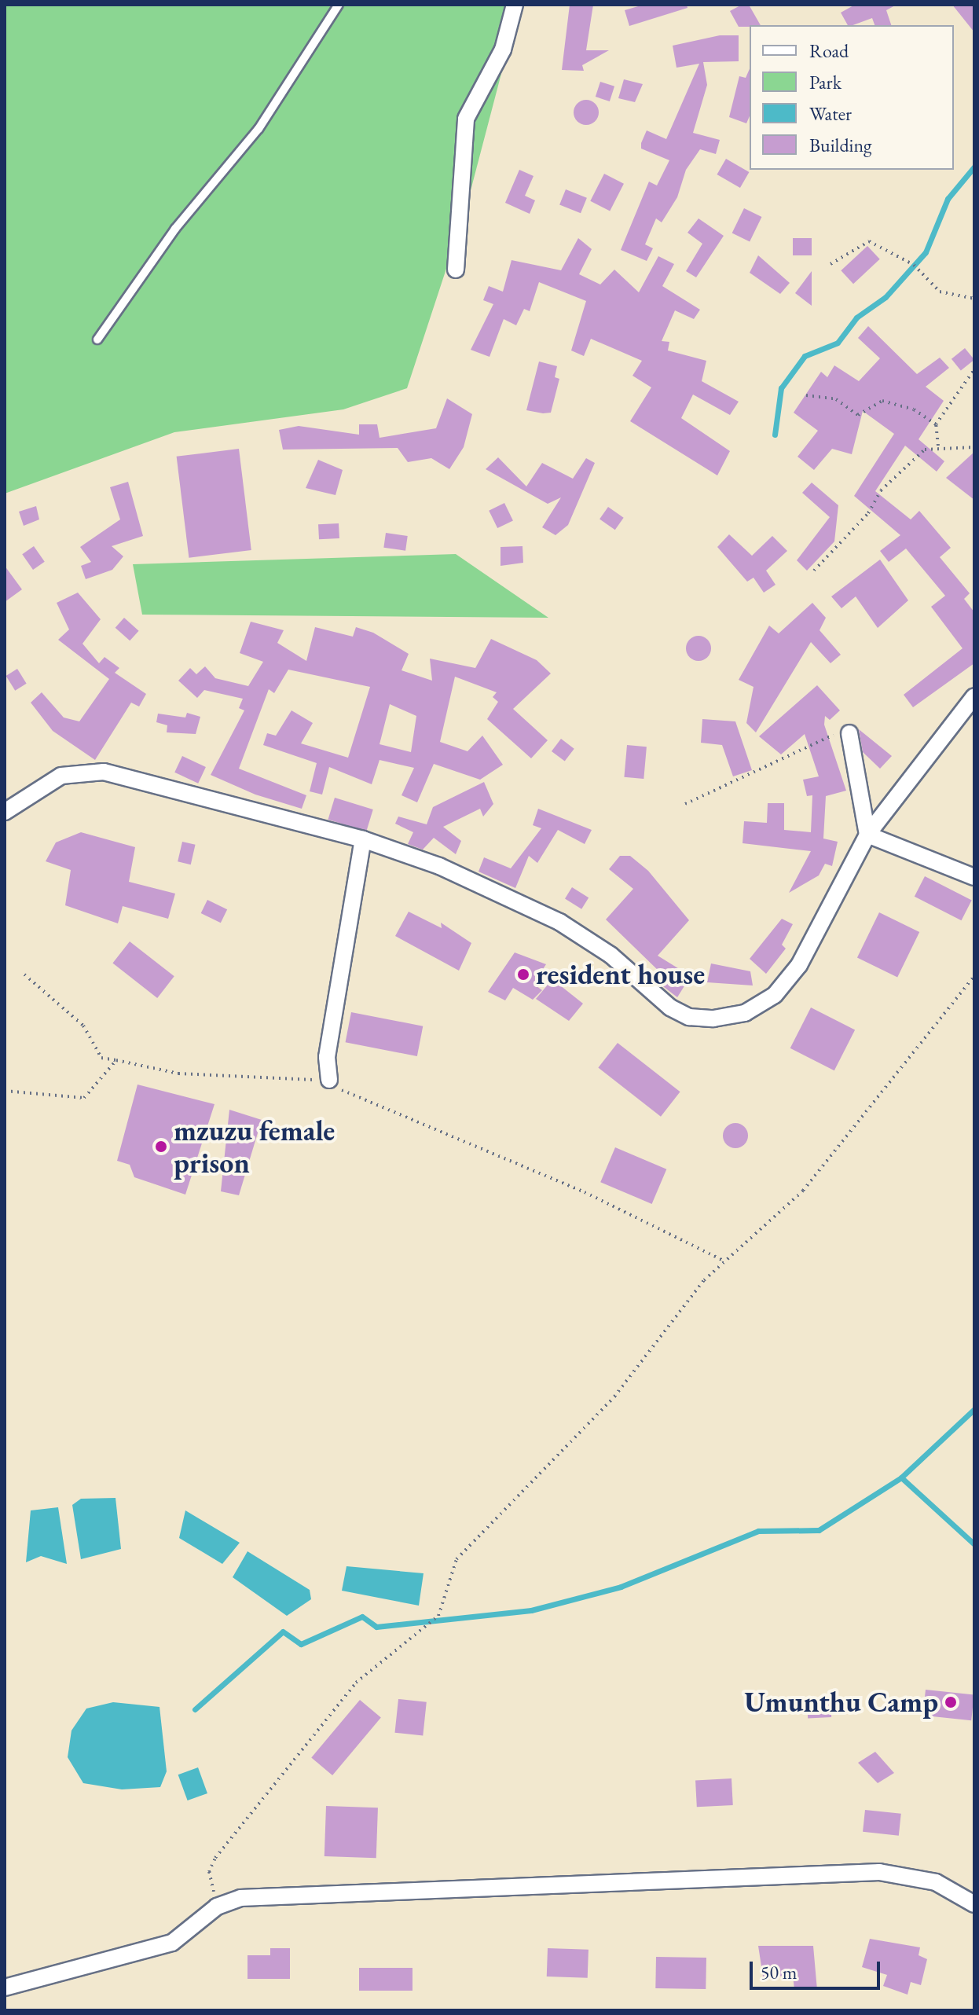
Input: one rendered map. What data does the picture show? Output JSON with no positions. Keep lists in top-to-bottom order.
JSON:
{
  "places": ["resident house", "mzuzu female prison", "Umunthu Camp"],
  "legend": [
    "Road",
    "Park",
    "Water",
    "Building"
  ],
  "scale_bar": "50 m"
}
